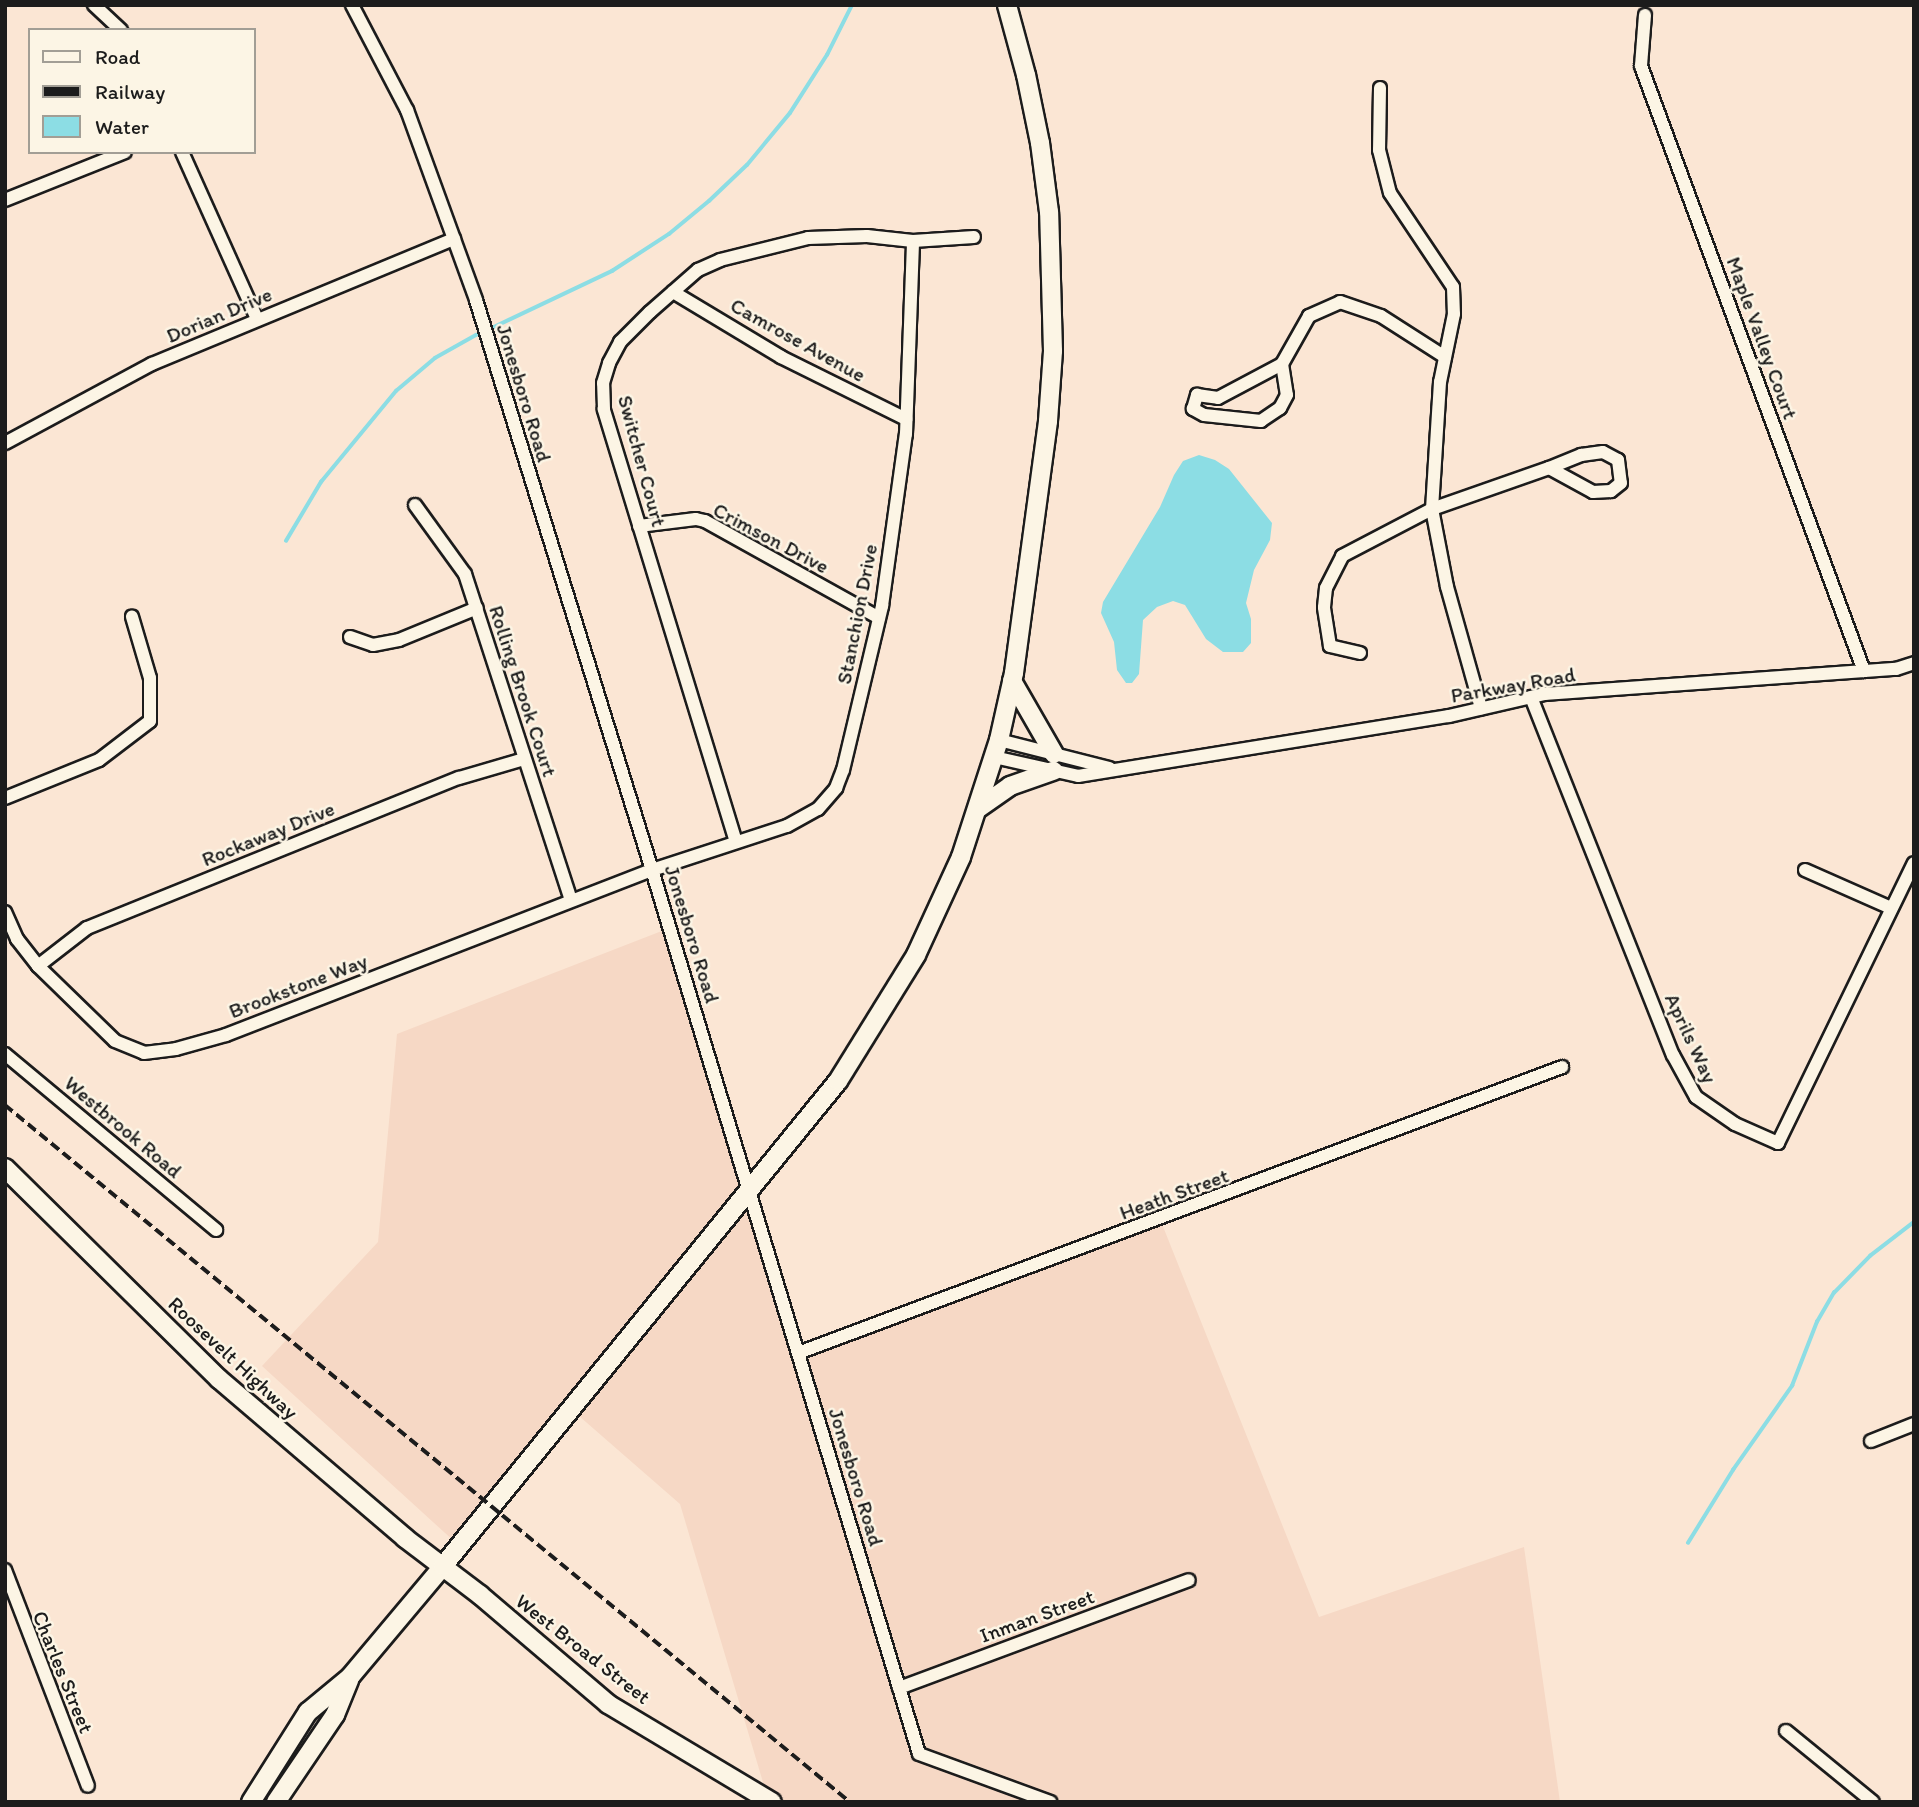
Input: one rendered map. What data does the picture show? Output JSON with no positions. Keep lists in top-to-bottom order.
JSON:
{
  "streets": {
    "main road": ["Roosevelt Highway", "West Broad Street"],
    "street": [
      "Dorian Drive",
      "Maple Valley Court",
      "Camrose Avenue",
      "Jonesboro Road",
      "Switcher Court",
      "Crimson Drive",
      "Stanchion Drive",
      "Parkway Road",
      "Rolling Brook Court",
      "Rockaway Drive",
      "Brookstone Way",
      "Aprils Way",
      "Westbrook Road",
      "Heath Street",
      "Inman Street",
      "Charles Street"
    ]
  },
  "crossings": [
    ["Dorian Drive", "Jonesboro Road"],
    ["Maple Valley Court", "Parkway Road"],
    ["Camrose Avenue", "Switcher Court"],
    ["Camrose Avenue", "Stanchion Drive"],
    ["Jonesboro Road", "Stanchion Drive"],
    ["Jonesboro Road", "Brookstone Way"],
    ["Jonesboro Road", "Heath Street"],
    ["Jonesboro Road", "Inman Street"],
    ["Switcher Court", "Crimson Drive"],
    ["Switcher Court", "Stanchion Drive"],
    ["Crimson Drive", "Stanchion Drive"],
    ["Stanchion Drive", "Brookstone Way"],
    ["Parkway Road", "Aprils Way"],
    ["Rolling Brook Court", "Rockaway Drive"],
    ["Rolling Brook Court", "Brookstone Way"],
    ["Rockaway Drive", "Brookstone Way"],
    ["Roosevelt Highway", "West Broad Street"]
  ],
  "legend": ["Road", "Railway", "Water"]
}
